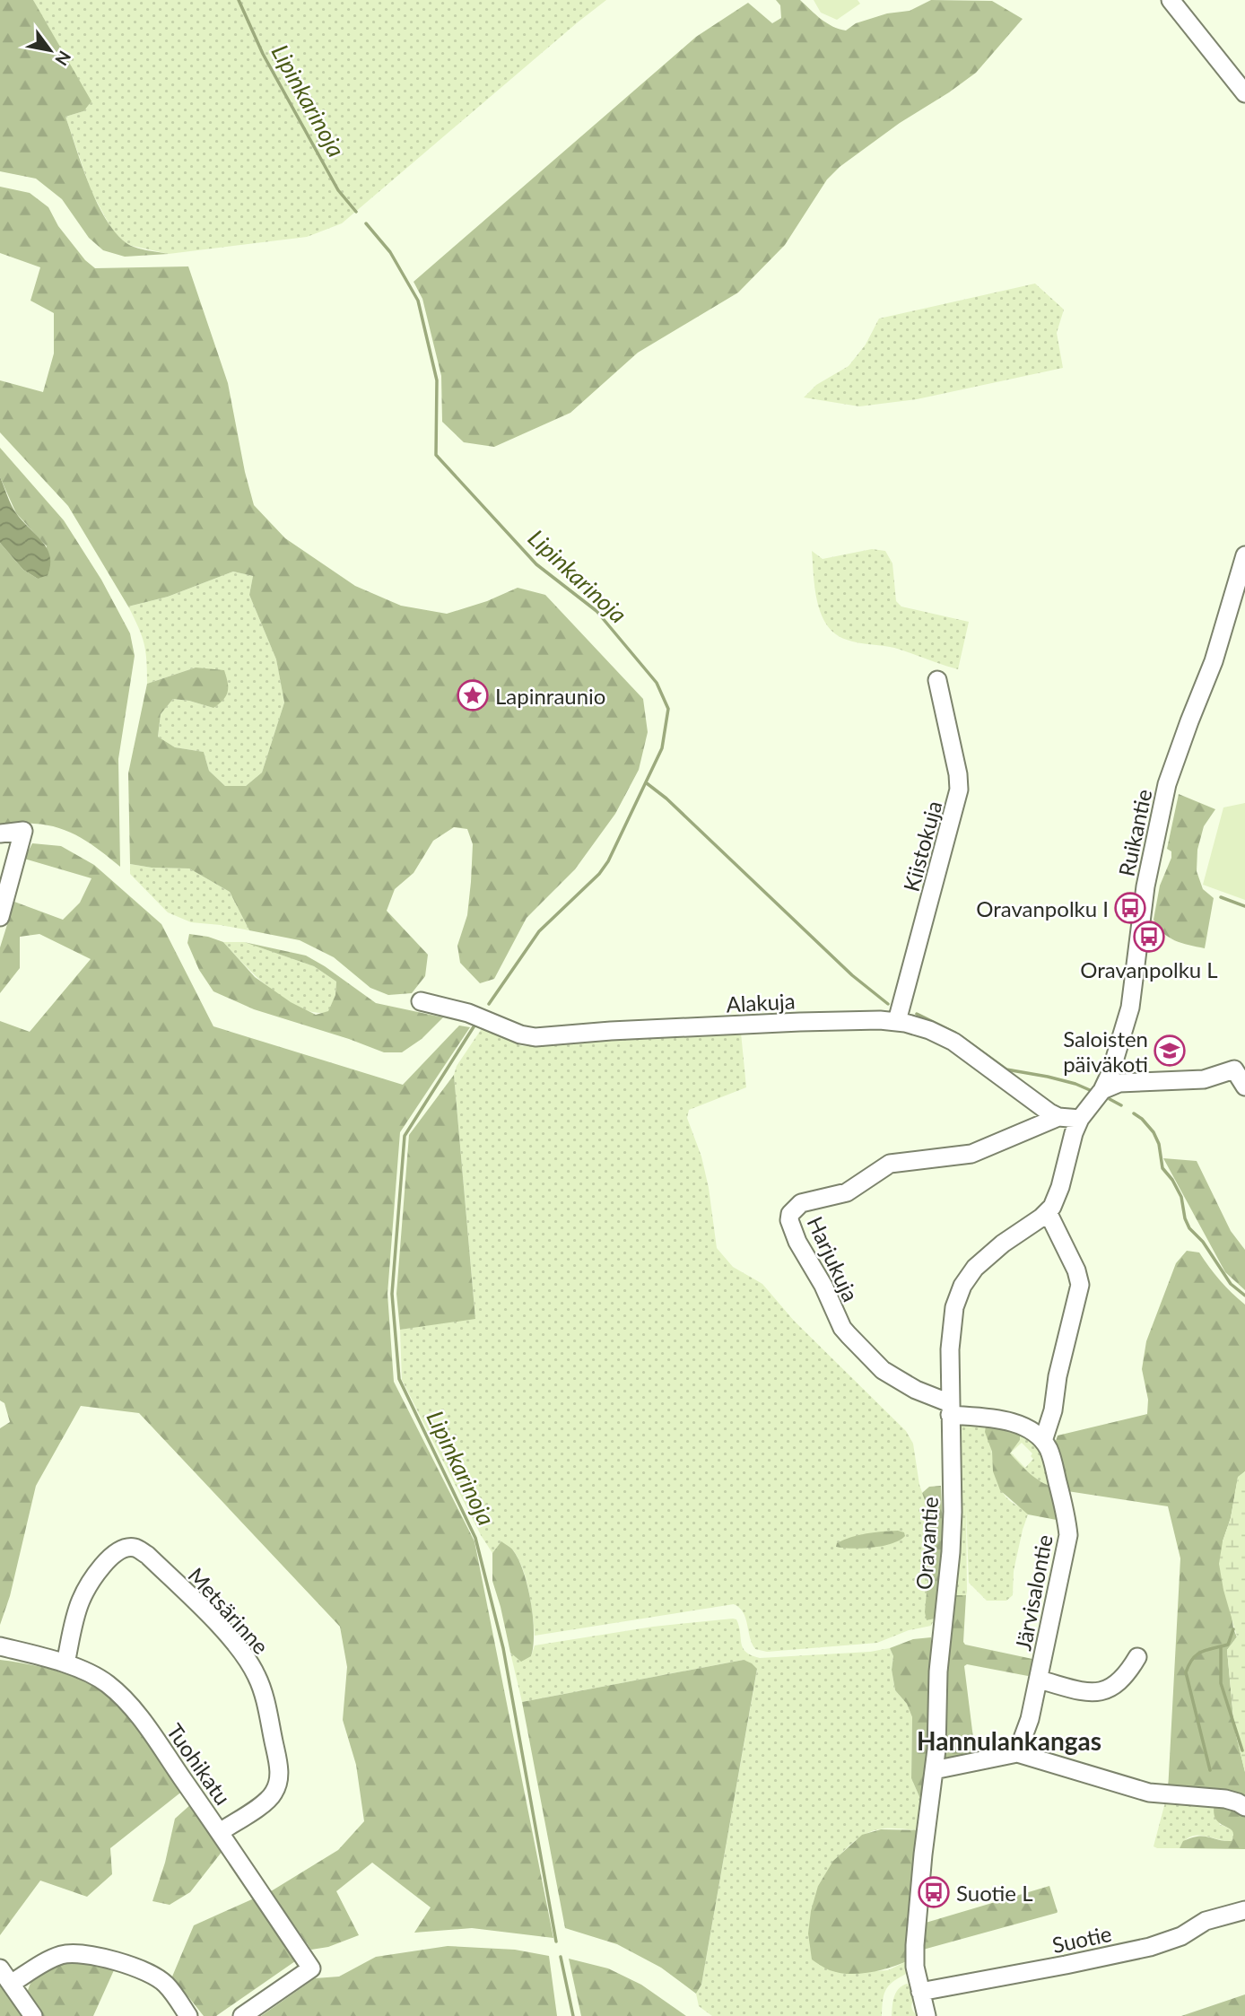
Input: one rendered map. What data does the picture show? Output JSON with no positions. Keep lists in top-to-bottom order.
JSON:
{
  "streets": {
    "street": [
      "Ruikantie",
      "Kiistokuja",
      "Alakuja",
      "Harjukuja",
      "Oravantie",
      "Järvisalontie",
      "Metsärinne",
      "Tuohikatu",
      "Suotie"
    ]
  },
  "crossings": [
    ["Kiistokuja", "Alakuja"],
    ["Alakuja", "Harjukuja"],
    ["Harjukuja", "Oravantie"],
    ["Oravantie", "Suotie"],
    ["Metsärinne", "Tuohikatu"]
  ],
  "districts": ["Hannulankangas"],
  "water": ["Lipinkarinoja"],
  "places": {
    "place": ["Lapinraunio"],
    "bus stop": ["Oravanpolku I", "Oravanpolku L", "Suotie L"],
    "school or university": ["Saloisten päiväkoti"]
  },
  "north": "bottom right"
}
